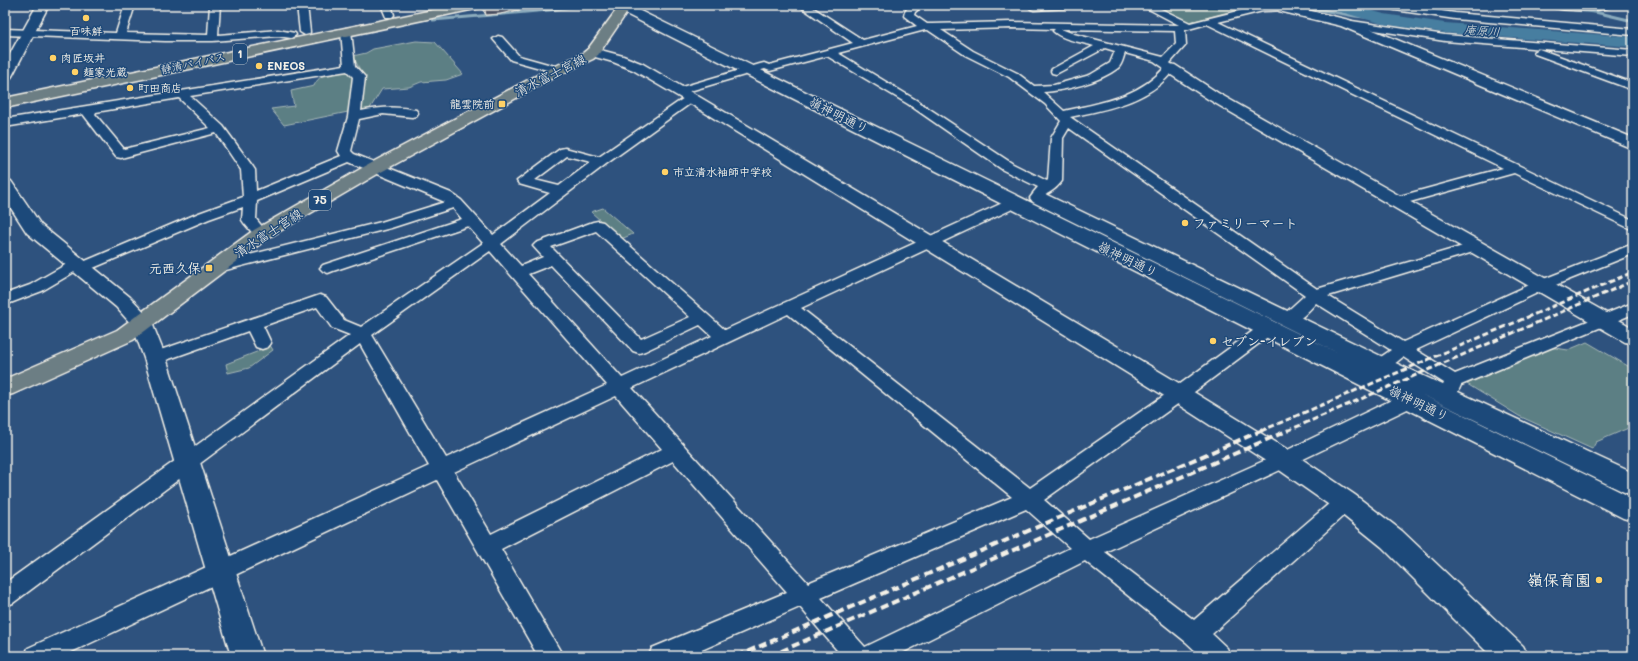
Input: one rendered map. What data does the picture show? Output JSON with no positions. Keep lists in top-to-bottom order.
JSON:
{
  "streets": {
    "main road": [
      "1",
      "静清バイパス",
      "清水富士宮線",
      "75"
    ],
    "street": ["嶺神明通り"]
  },
  "crossings": [
    ["清水富士宮線", "嶺神明通り"]
  ],
  "water": ["庵原川"],
  "places": {
    "other": [
      "百味鮮",
      "肉匠坂井",
      "ENEOS",
      "麺家光蔵",
      "町田商店",
      "市立清水袖師中学校",
      "ファミリーマート",
      "セブン-イレブン",
      "嶺保育園"
    ],
    "transit": ["龍雲院前", "元西久保"]
  }
}
